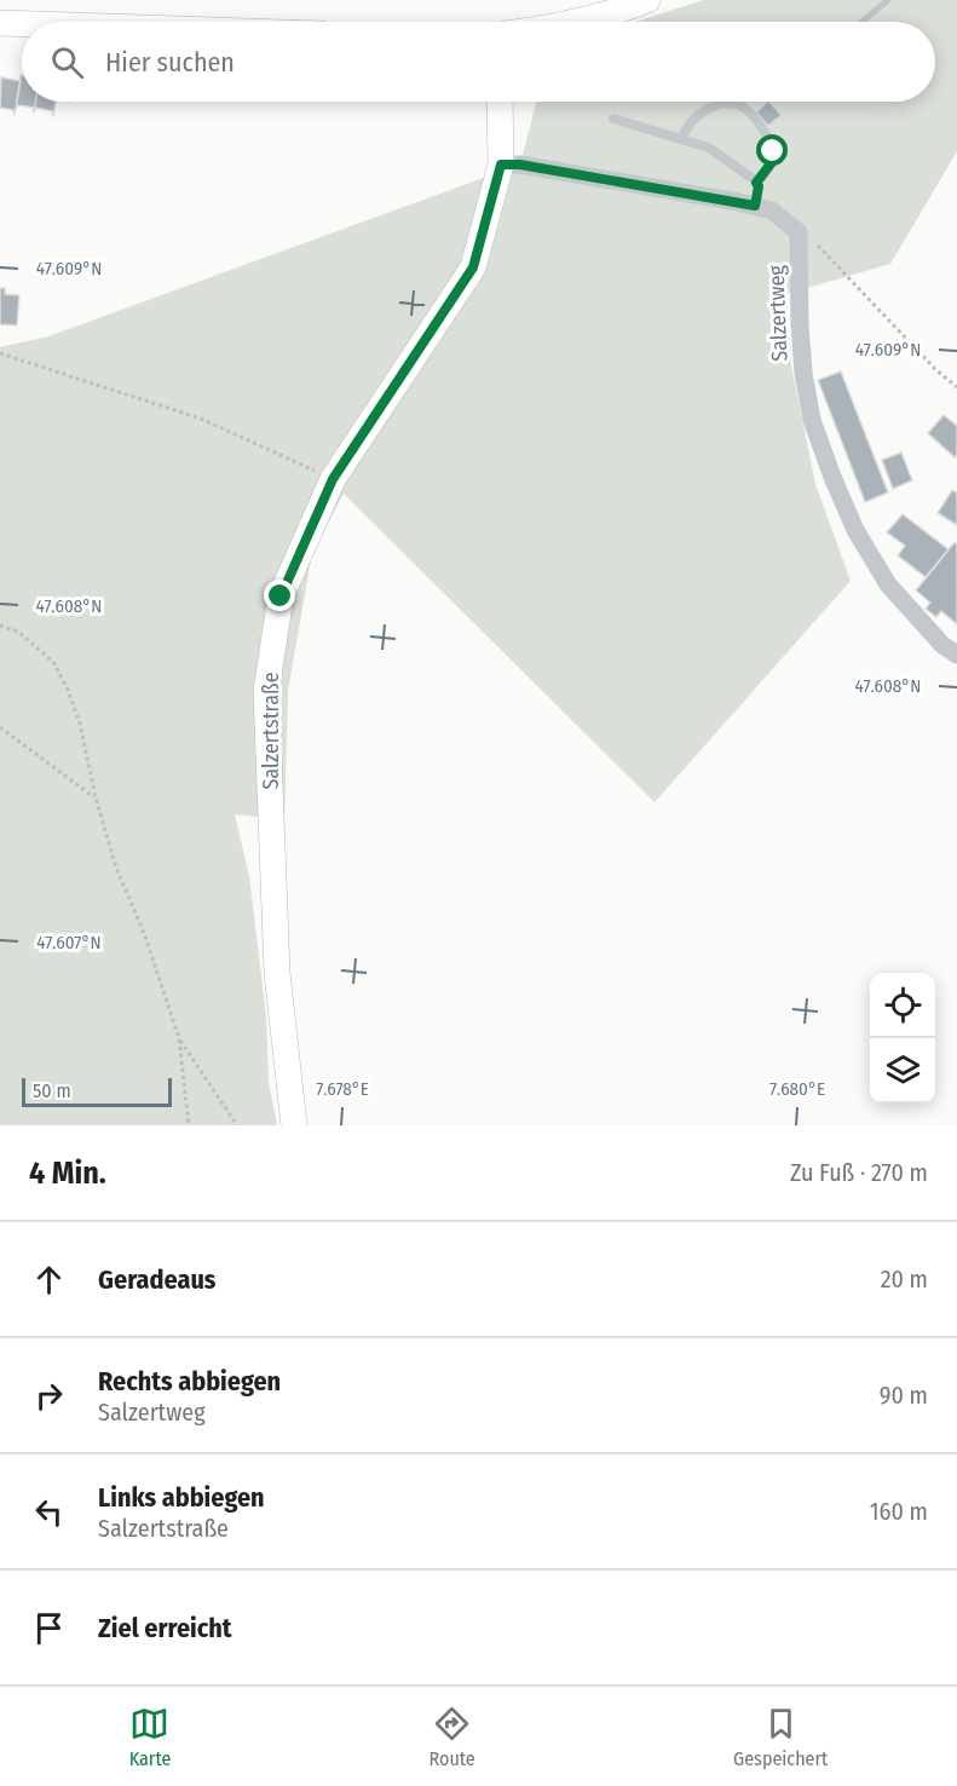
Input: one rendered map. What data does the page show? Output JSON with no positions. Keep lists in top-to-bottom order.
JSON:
{
  "streets": {
    "street": ["Salzertweg", "Salzertstraße"]
  },
  "scale_bar": "50 m",
  "page": {
    "search": "Hier suchen",
    "scale": "50 m",
    "heading": ["4 Min.", "Zu Fuß · 270 m"],
    "list": [
      ["Geradeaus", "20 m"],
      ["Rechts abbiegen", "Salzertweg", "90 m"],
      ["Links abbiegen", "Salzertstraße", "160 m"],
      "Ziel erreicht"
    ],
    "nav": ["Karte", "Route", "Gespeichert"]
  },
  "coordinates": [
    "47.609°N",
    "47.608°N",
    "47.607°N",
    "7.678°E",
    "7.680°E"
  ]
}
